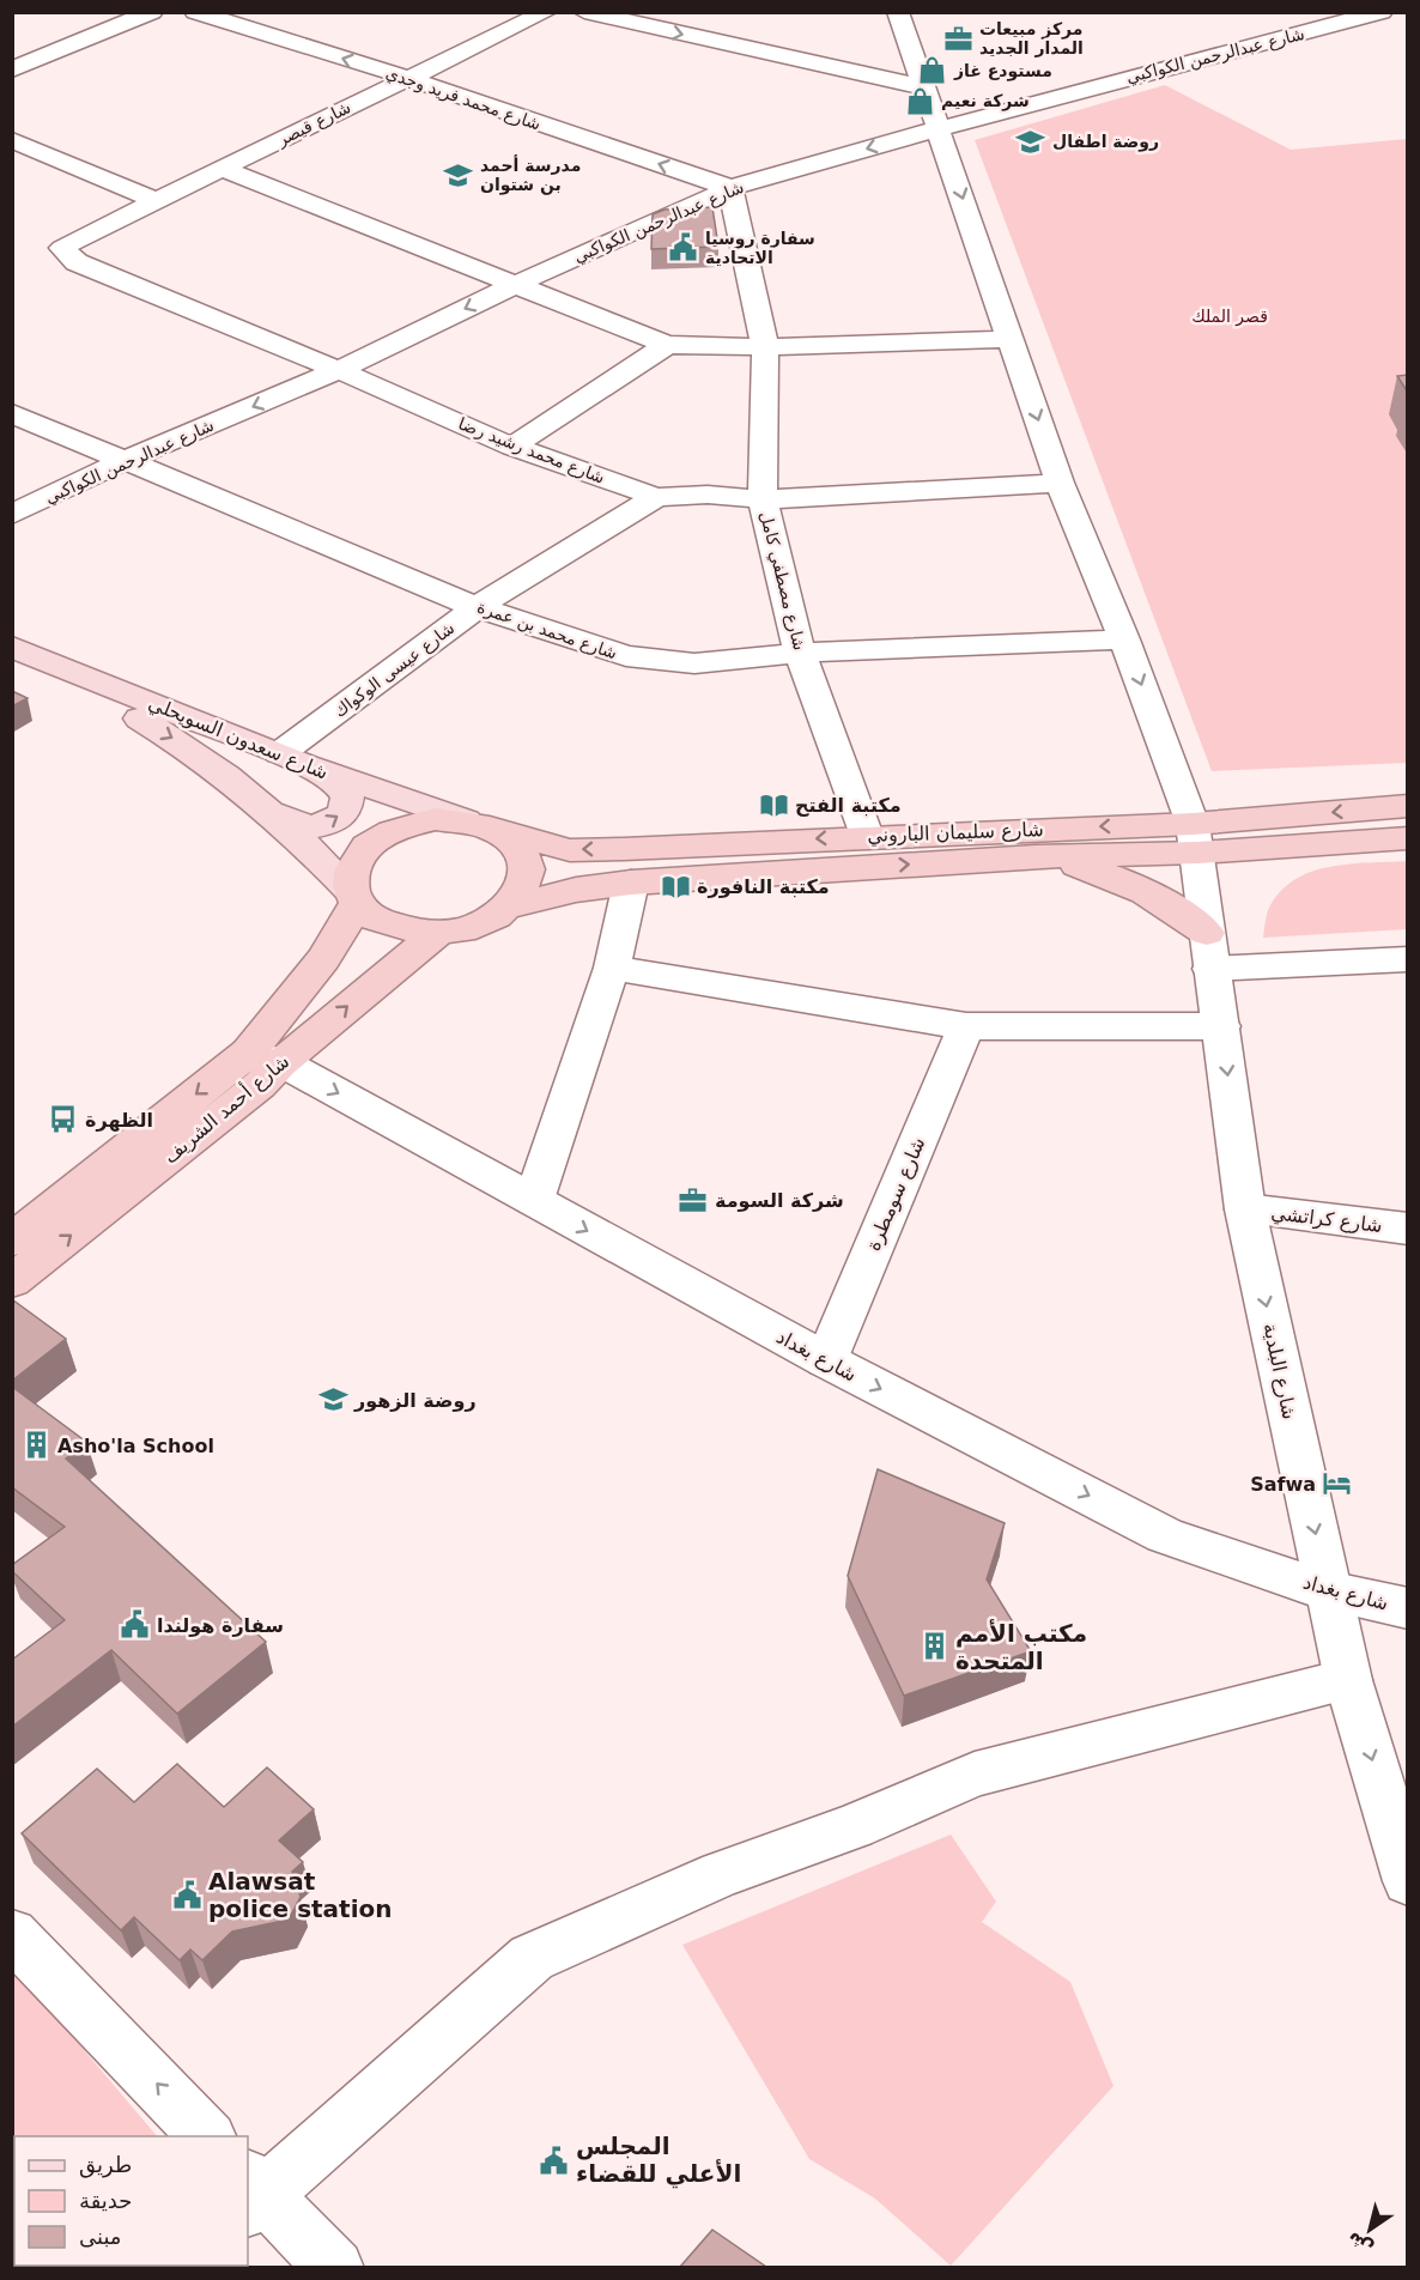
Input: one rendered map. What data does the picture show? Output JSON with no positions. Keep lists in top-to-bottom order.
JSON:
{
  "streets": {
    "highway": ["شارع سليمان الباروني", "شارع أحمد الشريف"],
    "main road": ["شارع سعدون السويحلي"],
    "street": [
      "شارع عبدالرحمن الكواكبي",
      "شارع محمد فريد وجدي",
      "شارع قيصر",
      "شارع محمد رشيد رضا",
      "شارع مصطفي كامل",
      "شارع محمد بن عمرة",
      "شارع عيسى الوكواك",
      "شارع سومطرة",
      "شارع كراتشي",
      "شارع بغداد",
      "شارع البلدية"
    ]
  },
  "crossings": [
    ["شارع عبدالرحمن الكواكبي", "شارع محمد فريد وجدي"],
    ["شارع عبدالرحمن الكواكبي", "شارع محمد رشيد رضا"],
    ["شارع عبدالرحمن الكواكبي", "شارع مصطفي كامل"],
    ["شارع عبدالرحمن الكواكبي", "شارع محمد بن عمرة"],
    ["شارع عبدالرحمن الكواكبي", "شارع البلدية"],
    ["شارع محمد فريد وجدي", "شارع قيصر"],
    ["شارع محمد فريد وجدي", "شارع مصطفي كامل"],
    ["شارع قيصر", "شارع محمد رشيد رضا"],
    ["شارع محمد رشيد رضا", "شارع مصطفي كامل"],
    ["شارع محمد رشيد رضا", "شارع عيسى الوكواك"],
    ["شارع محمد رشيد رضا", "شارع البلدية"],
    ["شارع مصطفي كامل", "شارع محمد بن عمرة"],
    ["شارع مصطفي كامل", "شارع سليمان الباروني"],
    ["شارع محمد بن عمرة", "شارع عيسى الوكواك"],
    ["شارع محمد بن عمرة", "شارع البلدية"],
    ["شارع عيسى الوكواك", "شارع سعدون السويحلي"],
    ["شارع سعدون السويحلي", "شارع سليمان الباروني"],
    ["شارع سعدون السويحلي", "شارع أحمد الشريف"],
    ["شارع سليمان الباروني", "شارع أحمد الشريف"],
    ["شارع سليمان الباروني", "شارع البلدية"],
    ["شارع أحمد الشريف", "شارع بغداد"],
    ["شارع سومطرة", "شارع بغداد"],
    ["شارع كراتشي", "شارع البلدية"],
    ["شارع بغداد", "شارع البلدية"]
  ],
  "one_way": ["شارع بغداد", "شارع البلدية"],
  "parks": ["قصر الملك"],
  "places": {
    "office": ["مركز مبيعات المدار الجديد", "شركة السومة"],
    "shop": ["مستودع غاز", "شركة نعيم"],
    "school or university": ["روضة اطفال", "مدرسة أحمد بن شتوان", "روضة الزهور"],
    "public building": [
      "سفارة روسيا الاتحادية",
      "سفارة هولندا",
      "Alawsat police station",
      "المجلس الأعلي للقضاء"
    ],
    "library": ["مكتبة الفتح", "مكتبة النافورة"],
    "bus stop": ["الظهرة"],
    "building": ["Asho'la School", "مكتب الأمم المتحدة"],
    "hotel": ["Safwa"]
  },
  "legend": ["طريق", "حديقة", "مبنى"],
  "north": "bottom left"
}
